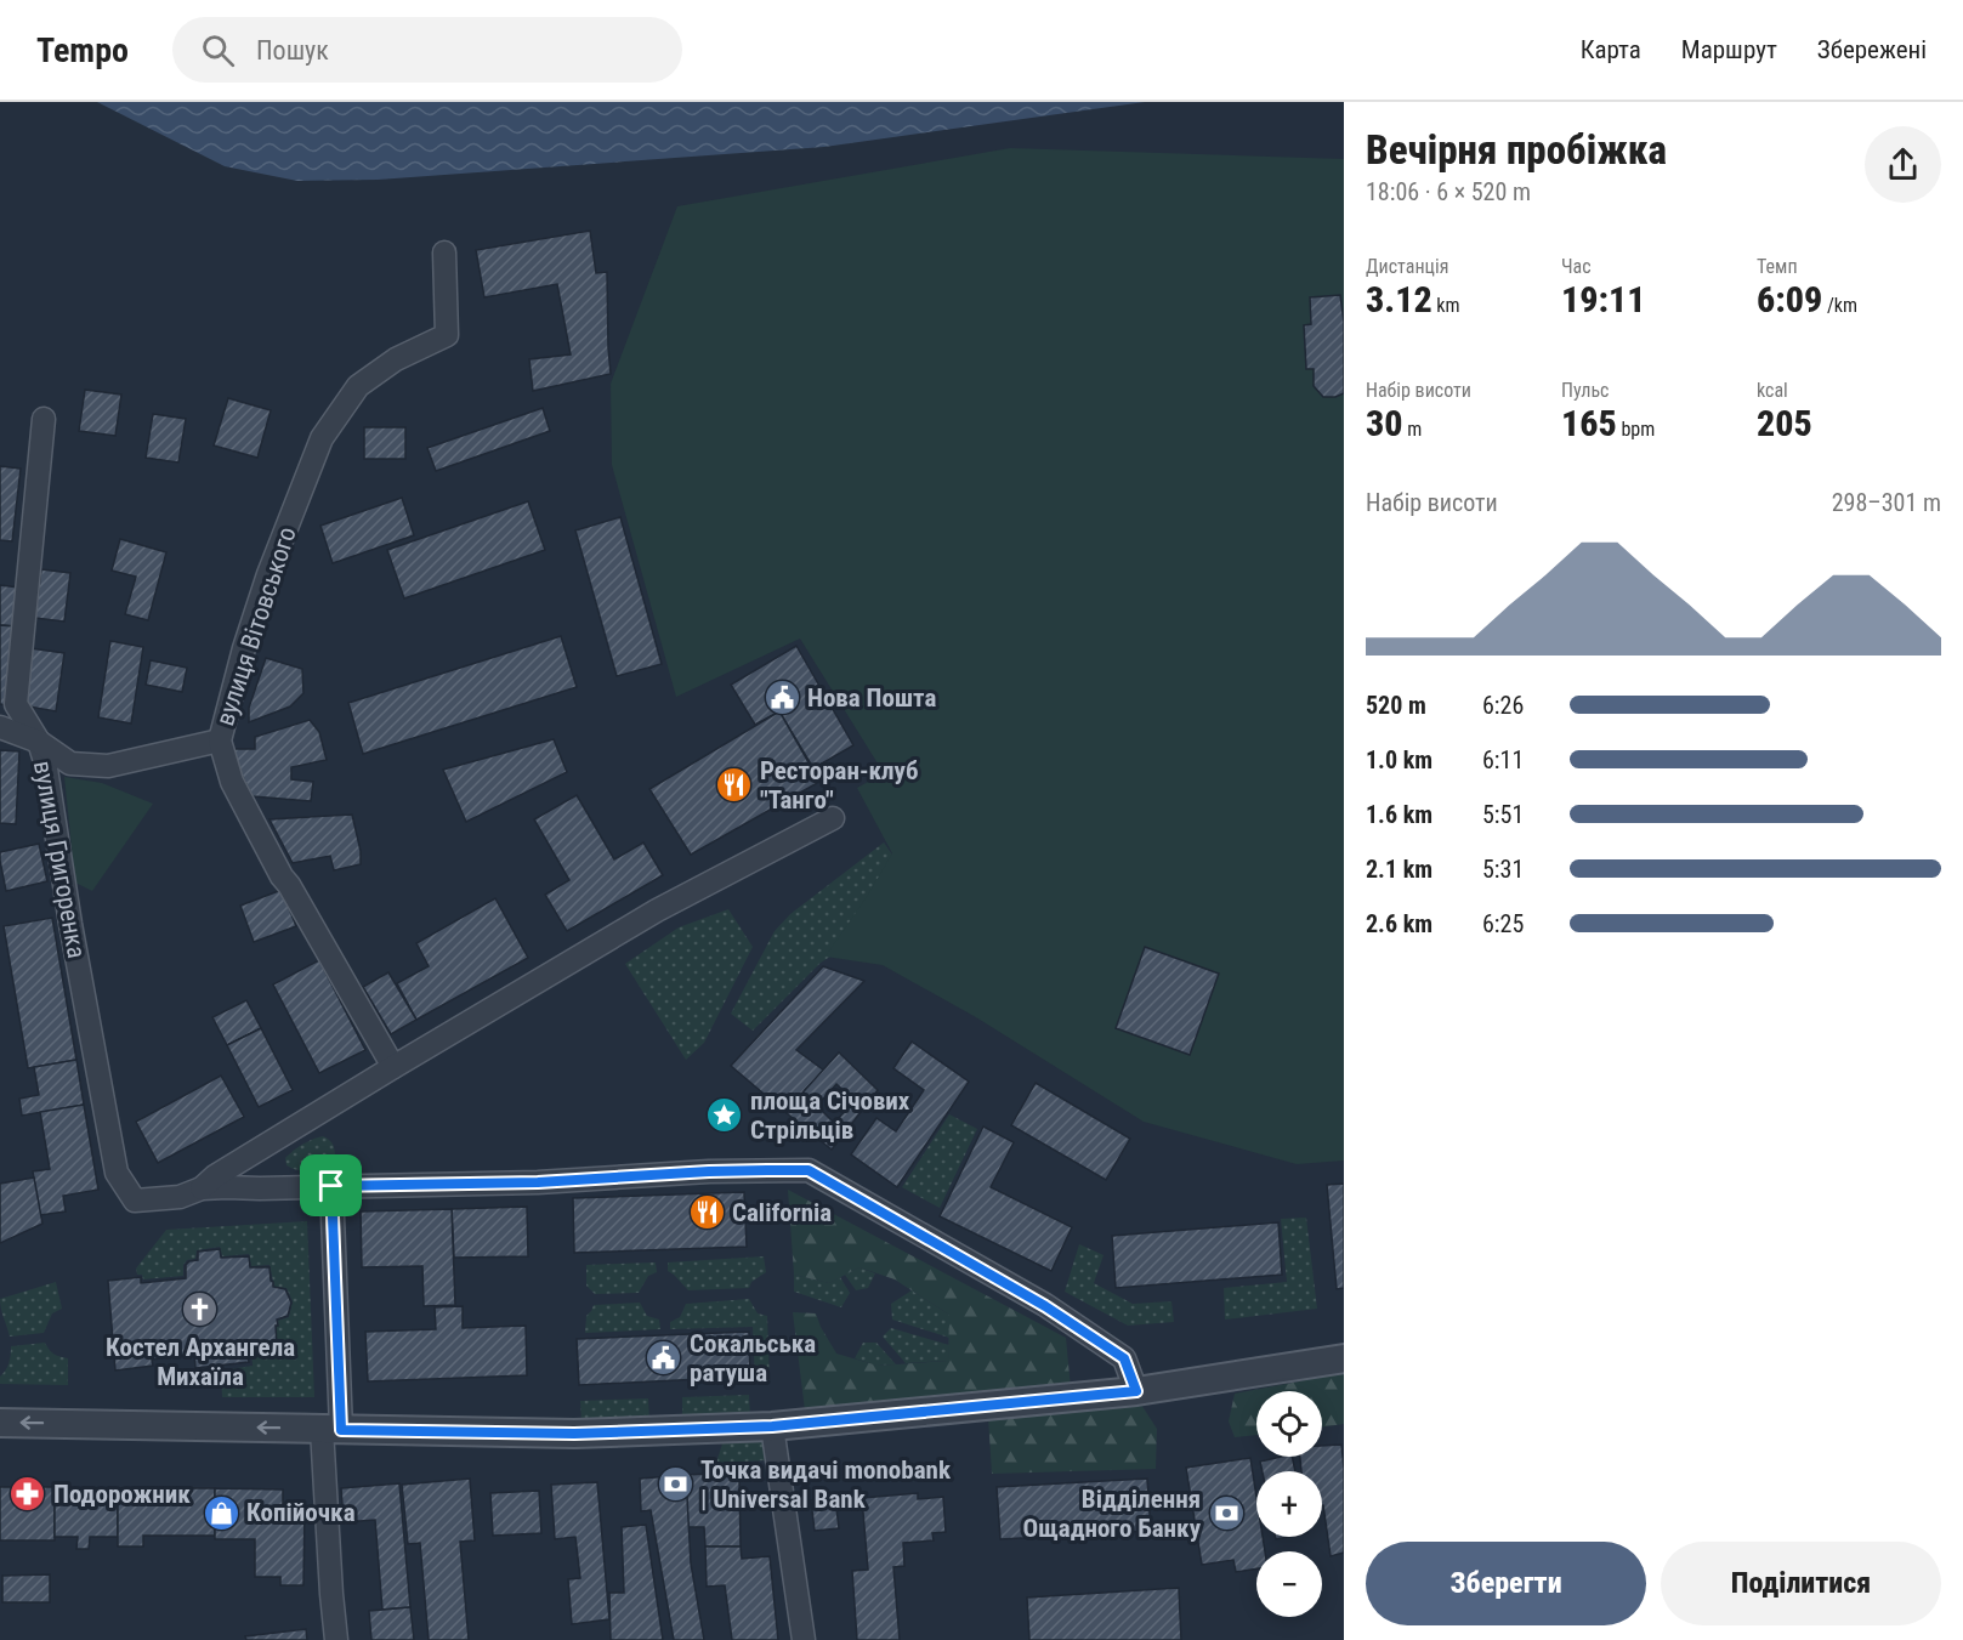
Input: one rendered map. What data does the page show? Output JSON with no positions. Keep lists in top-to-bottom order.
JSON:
{
  "streets": {
    "street": ["вулиця Вітовського", "вулиця Григоренка"]
  },
  "places": {
    "public building": ["Нова Пошта", "Сокальська ратуша"],
    "restaurant": ["Ресторан-клуб \"Танго\"", "California"],
    "place": ["площа Січових Стрільців"],
    "church": ["Костел Архангела Михаїла"],
    "bank": ["Точка видачі monobank | Universal Bank", "Відділення Ощадного Банку"],
    "pharmacy": ["Подорожник"],
    "shop": ["Копійочка"]
  },
  "page": {
    "header": "Tempo",
    "search": "Пошук",
    "nav": ["Карта", "Маршрут", "Збережені"],
    "heading": ["Вечірня пробіжка", "18:06 · 6 × 520 m"],
    "stats": [
      ["Дистанція", "3.12 km"],
      ["Час", "19:11"],
      ["Темп", "6:09 /km"],
      ["Набір висоти", "30 m"],
      ["Пульс", "165 bpm"],
      ["kcal", "205"]
    ],
    "chart": ["Набір висоти", "298–301 m"],
    "list": [
      {
        "name": "520 m",
        "note": "6:26"
      },
      {
        "name": "1.0 km",
        "note": "6:11"
      },
      {
        "name": "1.6 km",
        "note": "5:51"
      },
      {
        "name": "2.1 km",
        "note": "5:31"
      },
      {
        "name": "2.6 km",
        "note": "6:25"
      }
    ],
    "map_buttons": ["+", "−"],
    "buttons": ["Зберегти", "Поділитися"]
  }
}
